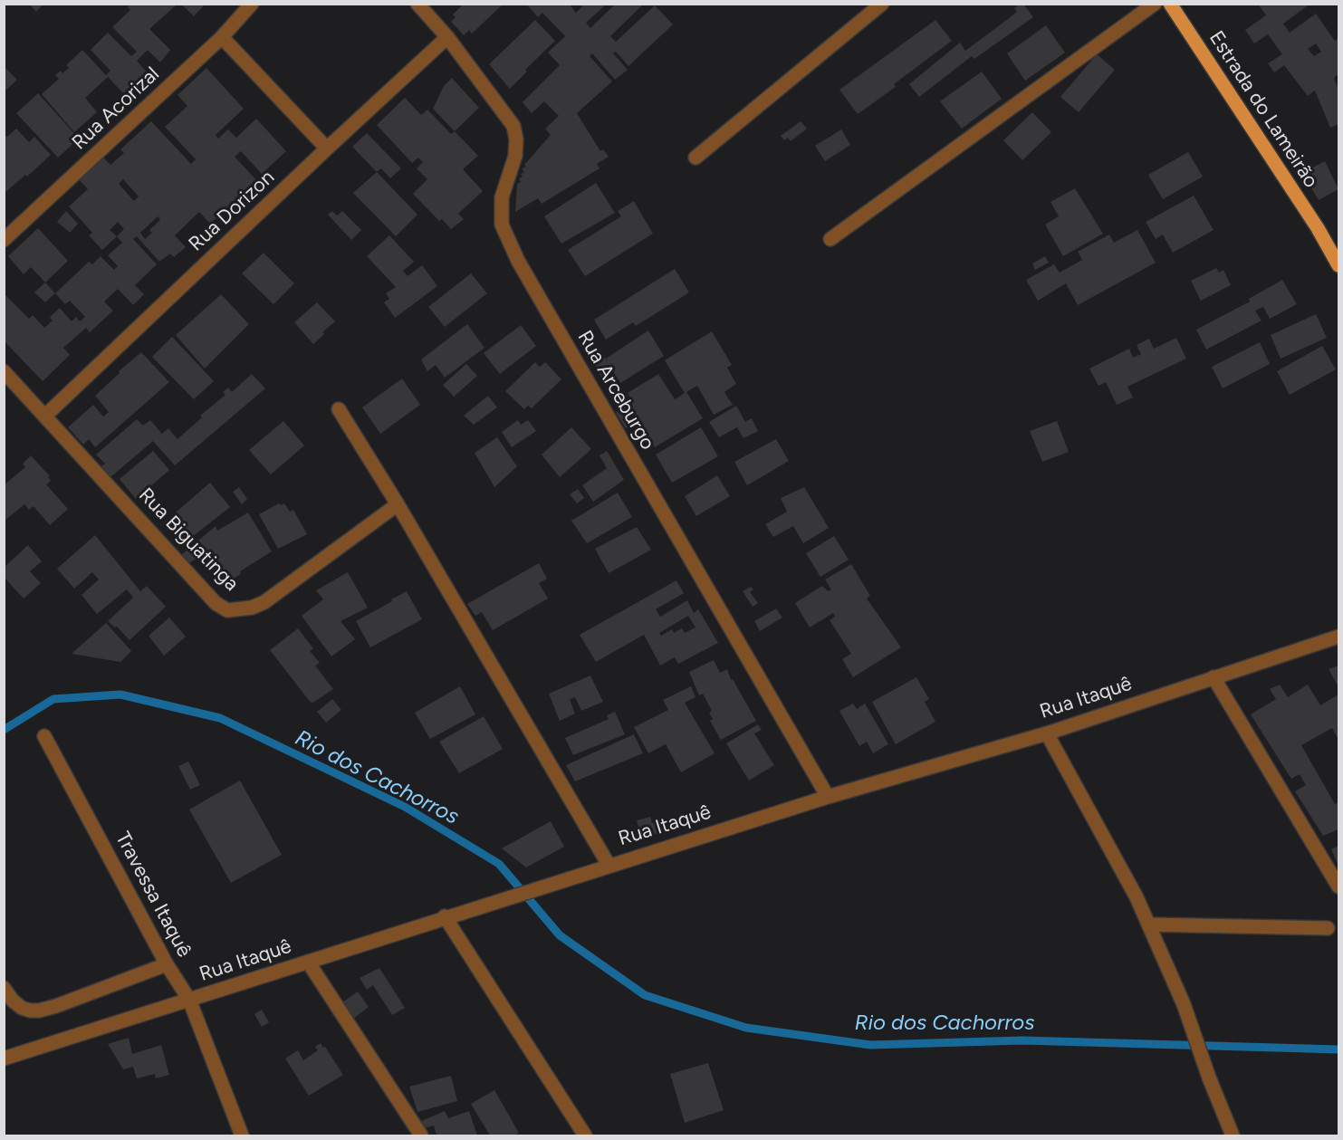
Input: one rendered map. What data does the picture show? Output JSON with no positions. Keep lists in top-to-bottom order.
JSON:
{
  "streets": {
    "main road": ["Estrada do Lameirão"],
    "street": [
      "Rua Acorizal",
      "Rua Dorizon",
      "Rua Arceburgo",
      "Rua Biguatinga",
      "Rua Itaquê",
      "Travessa Itaquê"
    ]
  },
  "crossings": [
    ["Rua Dorizon", "Rua Arceburgo"],
    ["Rua Dorizon", "Rua Biguatinga"],
    ["Rua Arceburgo", "Rua Itaquê"],
    ["Rua Itaquê", "Travessa Itaquê"]
  ],
  "water": ["Rio dos Cachorros"]
}
